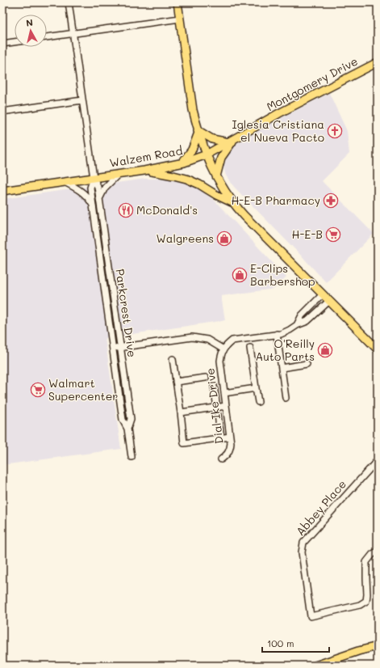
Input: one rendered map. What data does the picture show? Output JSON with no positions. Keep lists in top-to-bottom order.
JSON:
{
  "streets": {
    "main road": ["Montgomery Drive", "Walzem Road"],
    "street": ["Parkcrest Drive", "Dial Ike Drive", "Abbey Place"]
  },
  "crossings": [
    ["Montgomery Drive", "Walzem Road"],
    ["Walzem Road", "Parkcrest Drive"]
  ],
  "places": {
    "church": ["Iglesia Cristiana el Nueva Pacto"],
    "pharmacy": ["H-E-B Pharmacy"],
    "restaurant": ["McDonald's"],
    "supermarket": ["H-E-B", "Walmart Supercenter"],
    "shop": ["Walgreens", "E-Clips Barbershop", "O'Reilly Auto Parts"]
  },
  "scale_bar": "100 m",
  "north": "top"
}
